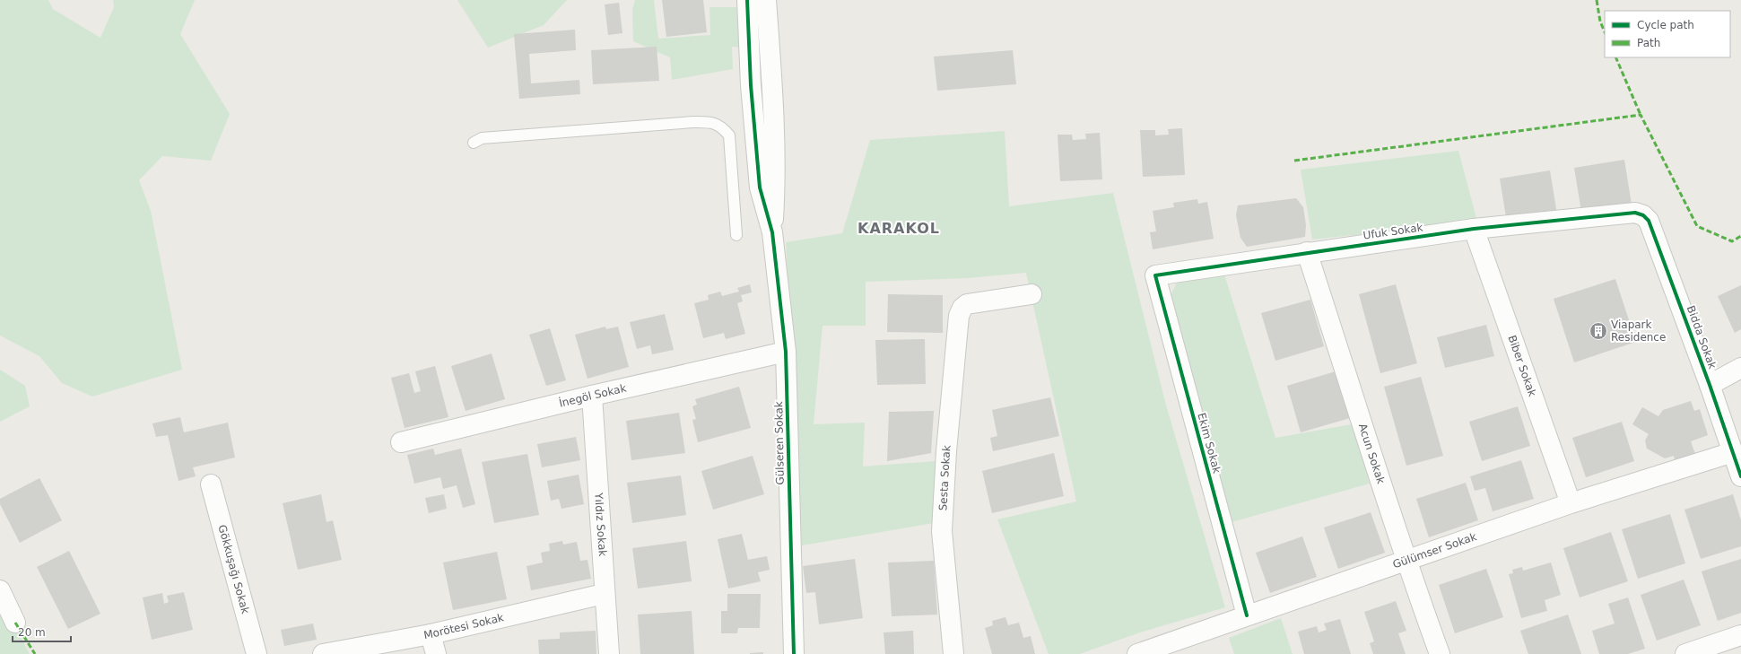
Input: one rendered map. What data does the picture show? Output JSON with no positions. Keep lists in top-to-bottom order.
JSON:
{
  "streets": {
    "street": [
      "Ufuk Sokak",
      "Bidda Sokak",
      "Biber Sokak",
      "İnegöl Sokak",
      "Gülseren Sokak",
      "Ekim Sokak",
      "Acun Sokak",
      "Sesta Sokak",
      "Yıldız Sokak",
      "Gülümser Sokak",
      "Gökkuşağı Sokak",
      "Morötesi Sokak"
    ]
  },
  "crossings": [
    ["Ufuk Sokak", "Bidda Sokak"],
    ["Ufuk Sokak", "Biber Sokak"],
    ["Ufuk Sokak", "Ekim Sokak"],
    ["Ufuk Sokak", "Acun Sokak"],
    ["Bidda Sokak", "Gülümser Sokak"],
    ["Biber Sokak", "Gülümser Sokak"],
    ["İnegöl Sokak", "Gülseren Sokak"],
    ["İnegöl Sokak", "Yıldız Sokak"],
    ["Ekim Sokak", "Gülümser Sokak"],
    ["Acun Sokak", "Gülümser Sokak"],
    ["Yıldız Sokak", "Morötesi Sokak"]
  ],
  "districts": ["KARAKOL"],
  "places": {
    "building": ["Viapark Residence"]
  },
  "legend": ["Cycle path", "Path"],
  "scale_bar": "20 m"
}
